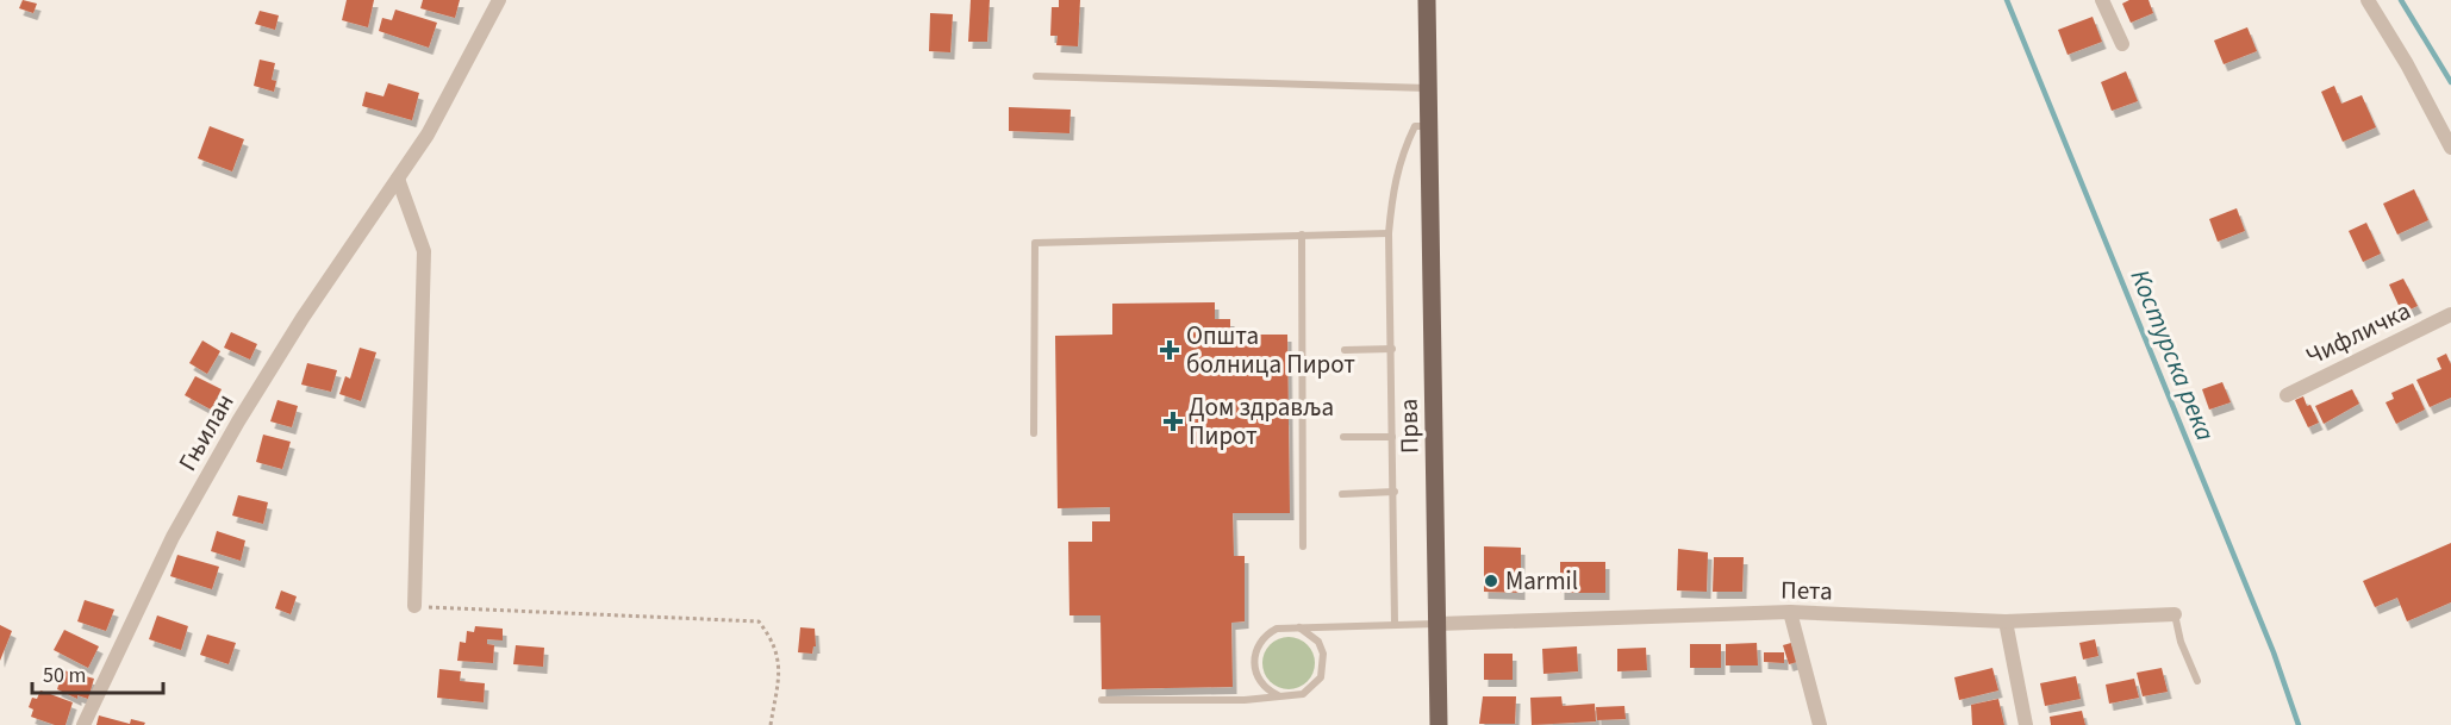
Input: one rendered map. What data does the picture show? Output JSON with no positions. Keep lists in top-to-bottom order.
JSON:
{
  "streets": {
    "main road": ["Прва"],
    "street": ["Чифличка", "Гњилан", "Пета"]
  },
  "crossings": [
    ["Прва", "Пета"]
  ],
  "water": ["Костурска река"],
  "places": {
    "health": ["Општа болница Пирот", "Дом здравља Пирот"],
    "other": ["Marmil"]
  },
  "scale_bar": "50 m"
}
